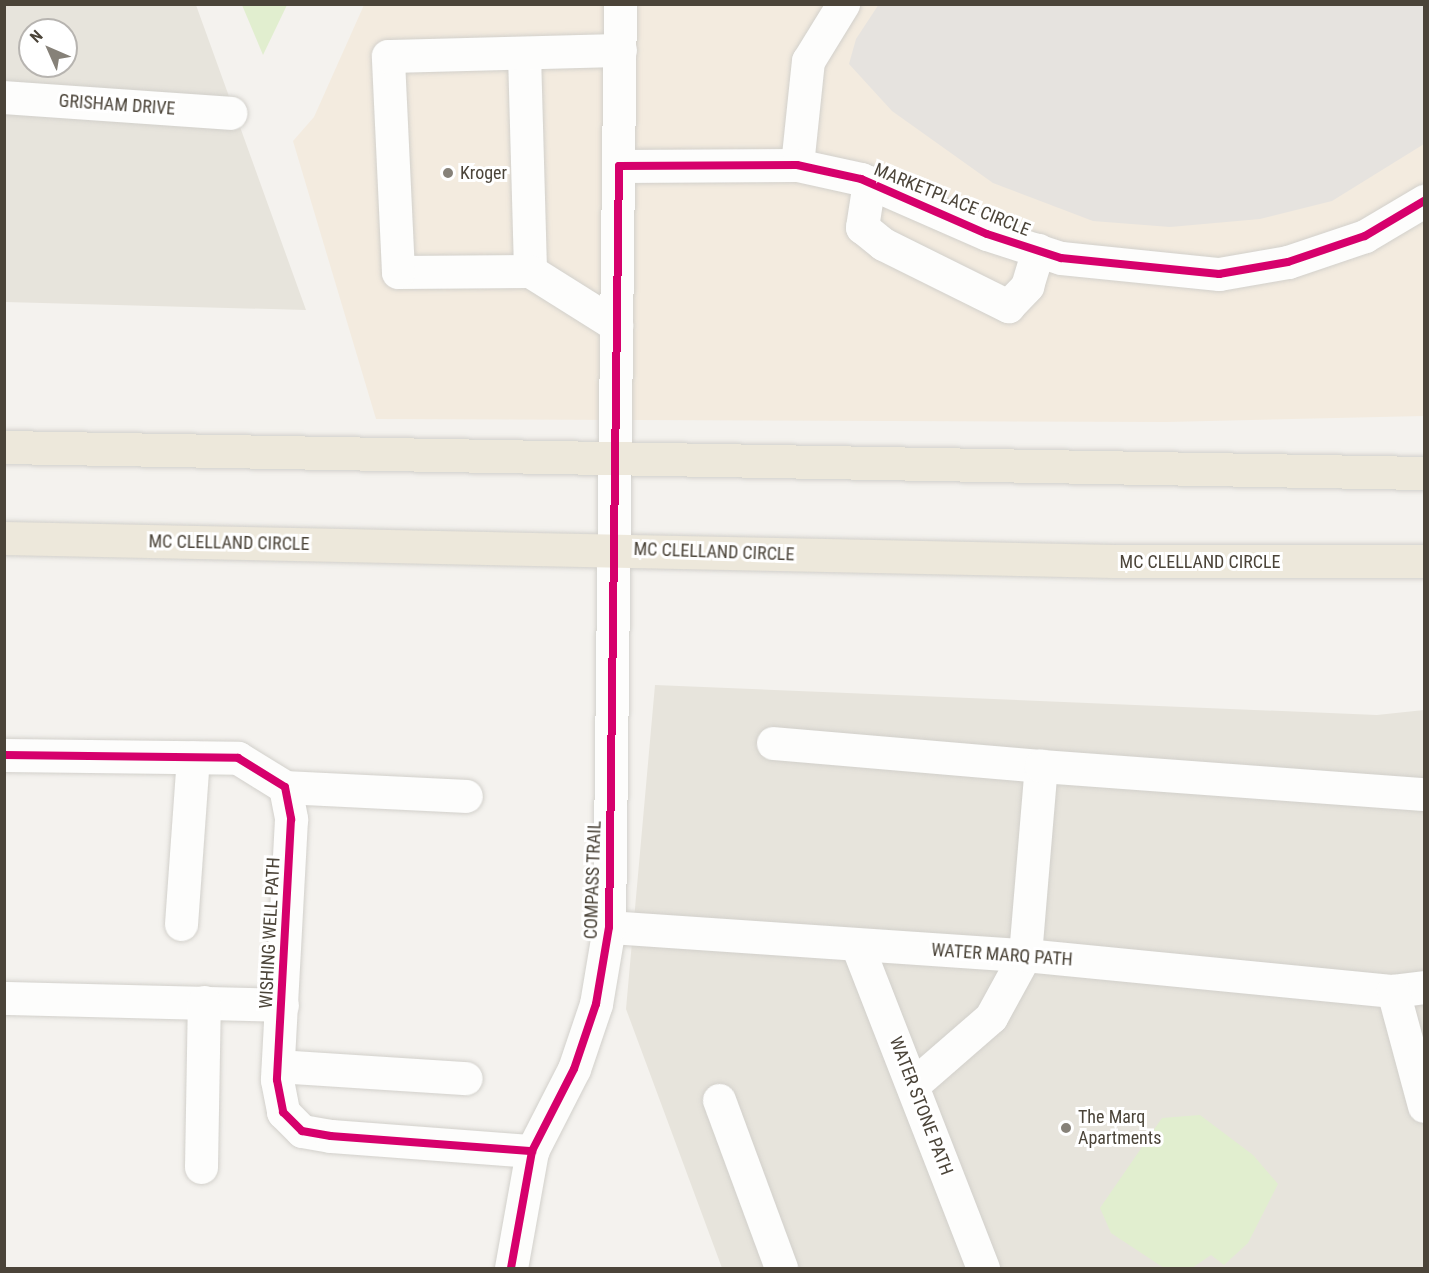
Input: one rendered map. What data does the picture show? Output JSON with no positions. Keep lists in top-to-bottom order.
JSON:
{
  "streets": {
    "highway": ["MC CLELLAND CIRCLE"],
    "street": [
      "GRISHAM DRIVE",
      "MARKETPLACE CIRCLE",
      "COMPASS TRAIL",
      "WISHING WELL PATH",
      "WATER MARQ PATH",
      "WATER STONE PATH"
    ]
  },
  "crossings": [
    ["MC CLELLAND CIRCLE", "COMPASS TRAIL"],
    ["COMPASS TRAIL", "WISHING WELL PATH"],
    ["COMPASS TRAIL", "WATER MARQ PATH"],
    ["WATER MARQ PATH", "WATER STONE PATH"]
  ],
  "places": ["Kroger", "The Marq Apartments"],
  "north": "top left"
}
